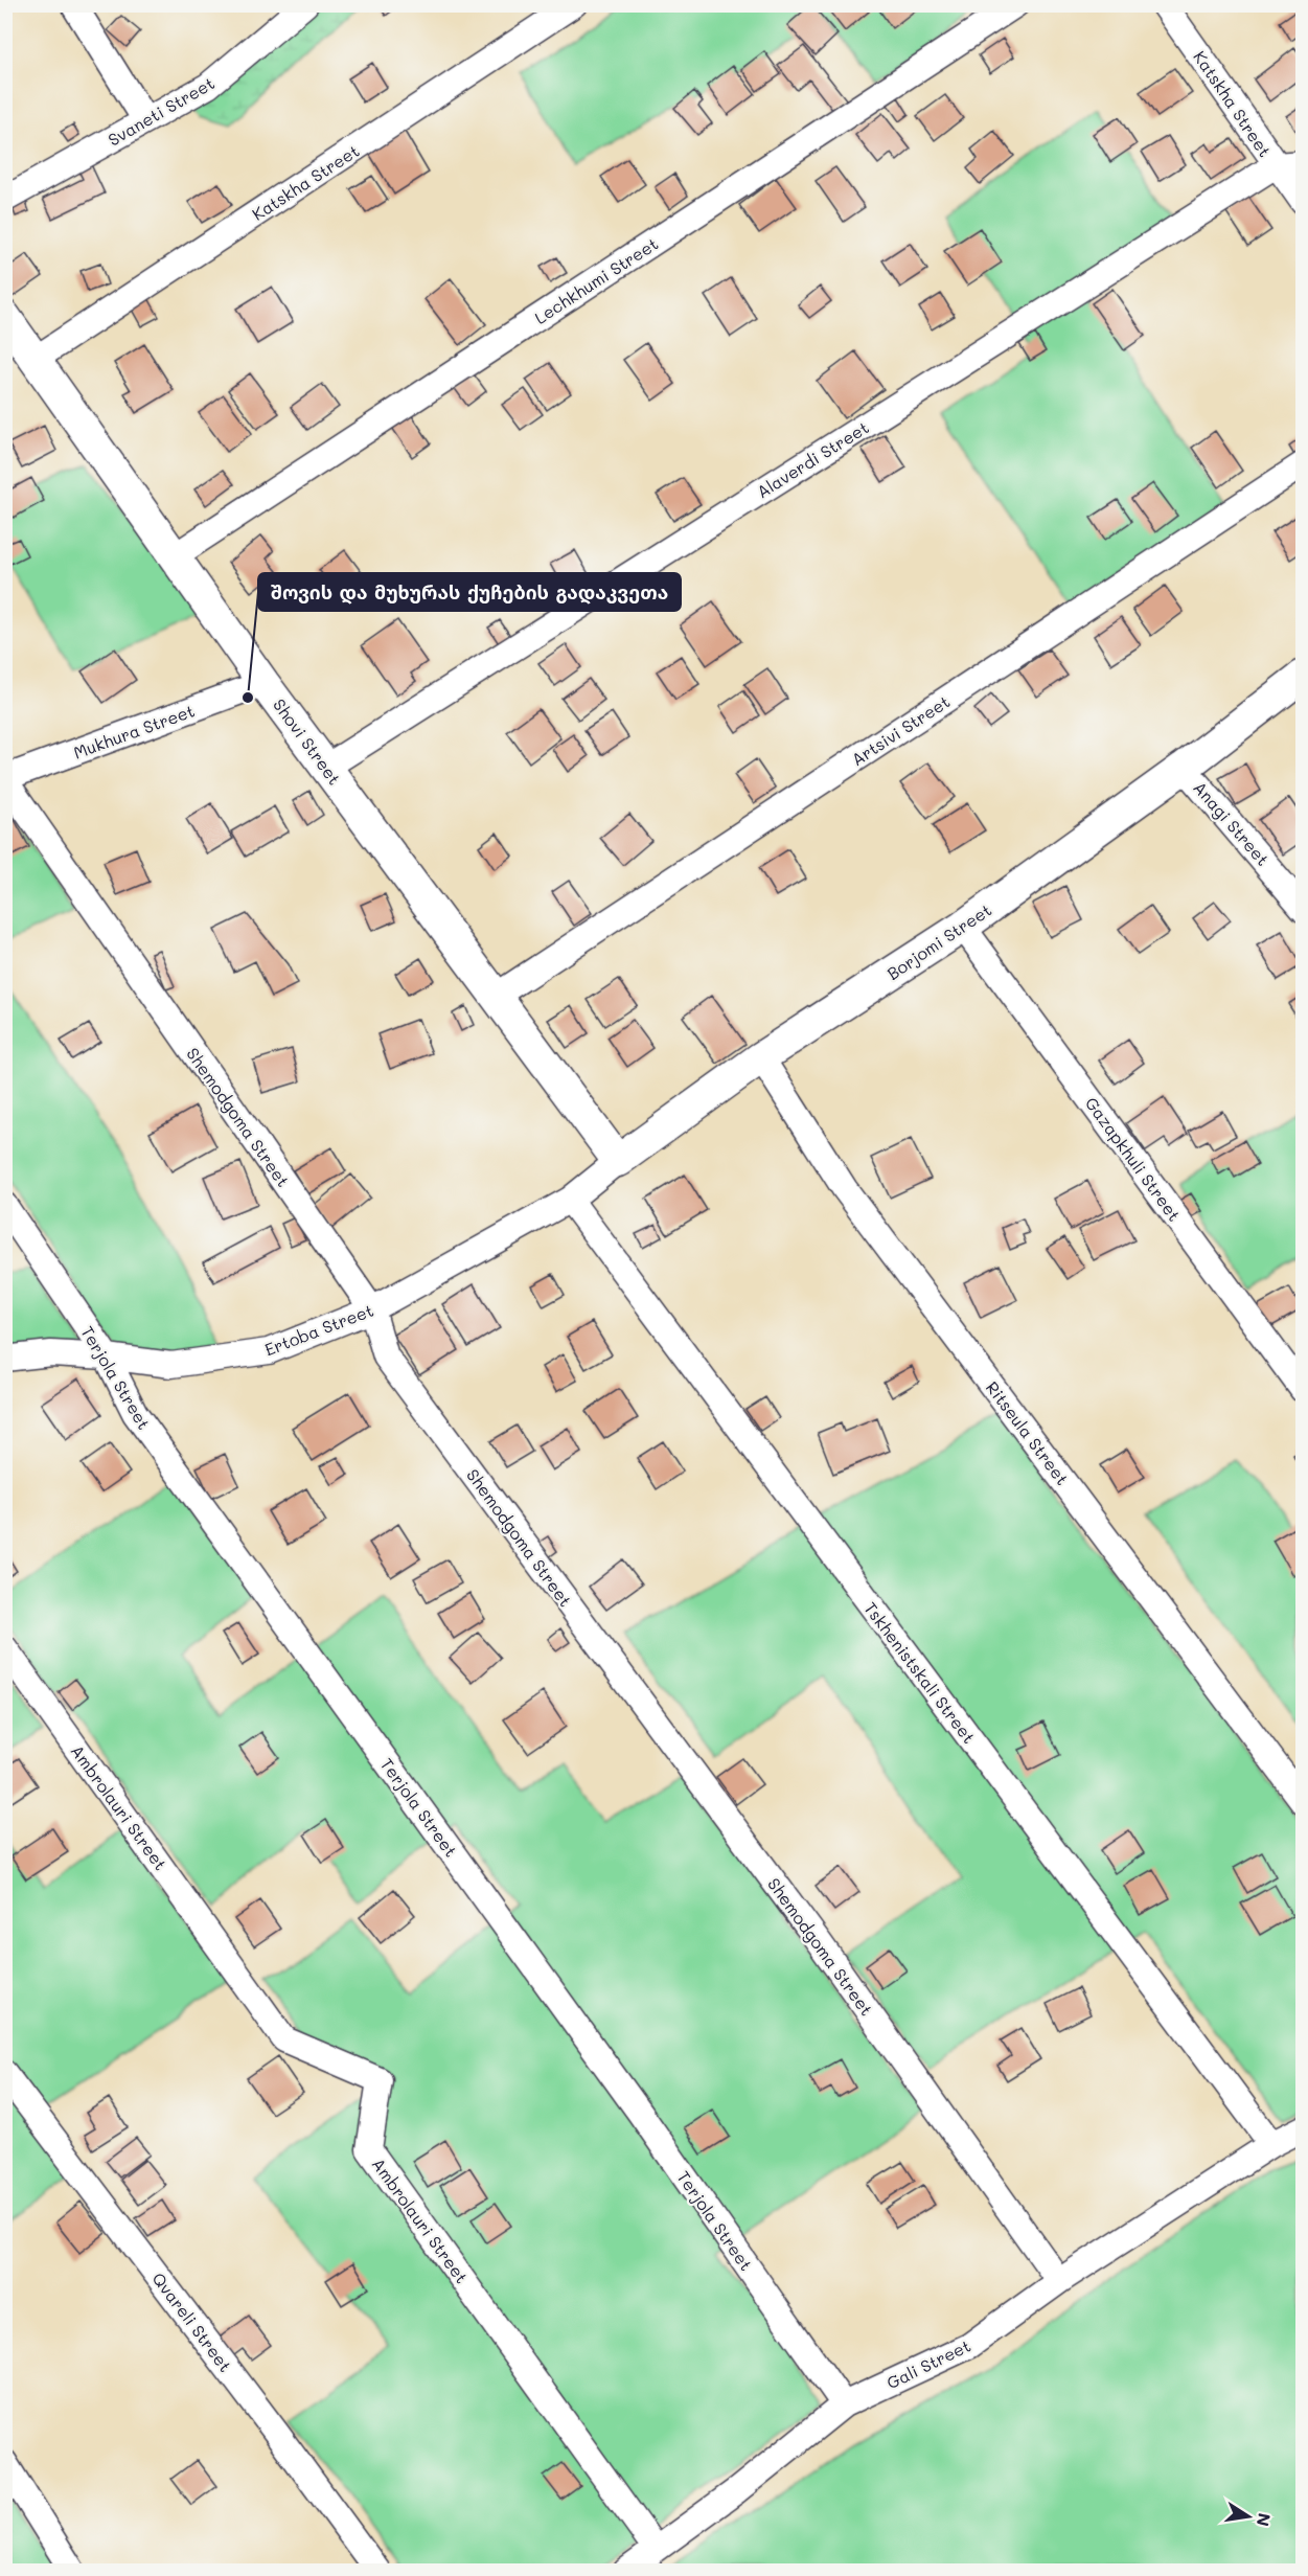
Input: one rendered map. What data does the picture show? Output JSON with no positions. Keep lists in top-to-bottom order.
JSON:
{
  "streets": {
    "street": [
      "Katskha Street",
      "Svaneti Street",
      "Lechkhumi Street",
      "Alaverdi Street",
      "Artsivi Street",
      "Mukhura Street",
      "Shovi Street",
      "Anagi Street",
      "Borjomi Street",
      "Shemodgoma Street",
      "Gazapkhuli Street",
      "Ertoba Street",
      "Terjola Street",
      "Ritseula Street",
      "Tskhenistskali Street",
      "Ambrolauri Street",
      "Qvareli Street",
      "Gali Street"
    ]
  },
  "crossings": [
    ["Katskha Street", "Alaverdi Street"],
    ["Katskha Street", "Shovi Street"],
    ["Lechkhumi Street", "Shovi Street"],
    ["Alaverdi Street", "Shovi Street"],
    ["Artsivi Street", "Shovi Street"],
    ["Mukhura Street", "Shovi Street"],
    ["Mukhura Street", "Shemodgoma Street"],
    ["Shovi Street", "Borjomi Street"],
    ["Anagi Street", "Borjomi Street"],
    ["Borjomi Street", "Gazapkhuli Street"],
    ["Borjomi Street", "Ertoba Street"],
    ["Borjomi Street", "Ritseula Street"],
    ["Borjomi Street", "Tskhenistskali Street"],
    ["Shemodgoma Street", "Ertoba Street"],
    ["Shemodgoma Street", "Gali Street"],
    ["Ertoba Street", "Terjola Street"],
    ["Ertoba Street", "Tskhenistskali Street"],
    ["Terjola Street", "Gali Street"],
    ["Tskhenistskali Street", "Gali Street"],
    ["Ambrolauri Street", "Gali Street"]
  ],
  "places": ["შოვის და მუხურას ქუჩების გადაკვეთა"],
  "north": "right"
}
